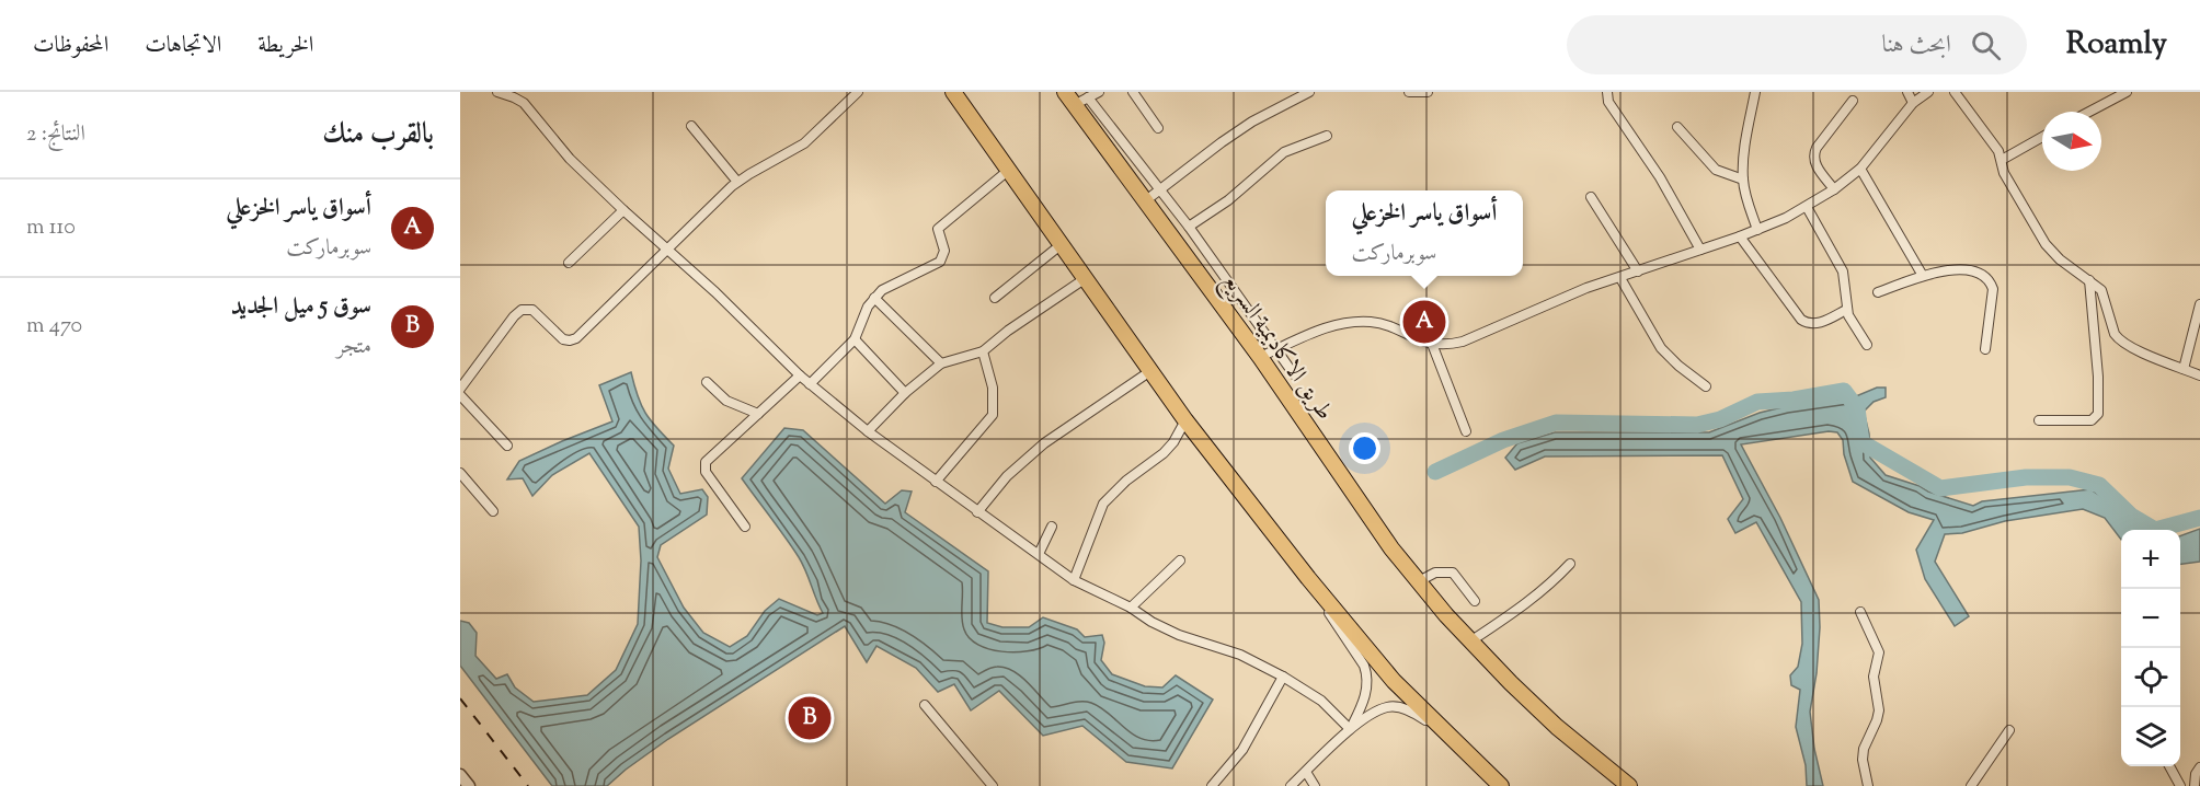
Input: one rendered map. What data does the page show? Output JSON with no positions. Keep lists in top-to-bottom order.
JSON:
{
  "streets": {
    "highway": ["طريق الاكاديمية السريع"]
  },
  "north": "right",
  "page": {
    "header": "Roamly",
    "search": "ابحث هنا",
    "nav": ["الخريطة", "الاتجاهات", "المحفوظات"],
    "heading": ["بالقرب منك", "النتائج: 2"],
    "list": [
      {
        "mark": "A",
        "name": "أسواق ياسر الخزعلي",
        "note": "سوبرماركت",
        "value": "110 m"
      },
      {
        "mark": "B",
        "name": "سوق 5 ميل الجديد",
        "note": "متجر",
        "value": "470 m"
      }
    ],
    "popup": ["أسواق ياسر الخزعلي", "سوبرماركت"],
    "pins": ["A", "B"],
    "map_buttons": ["+", "−"]
  }
}
